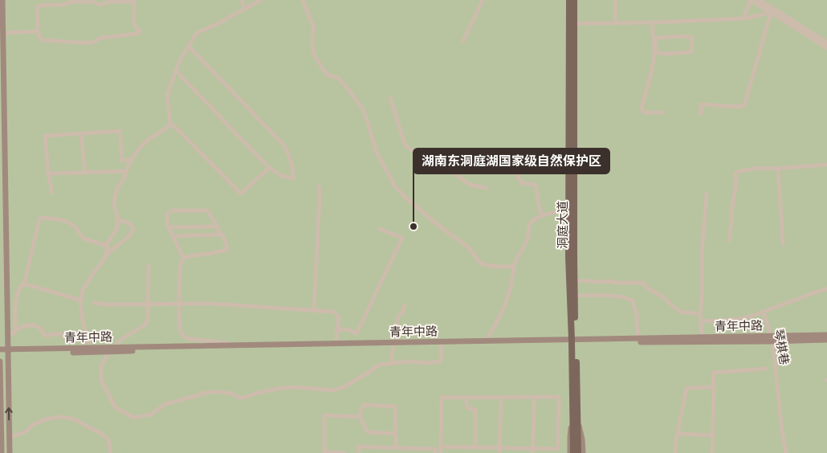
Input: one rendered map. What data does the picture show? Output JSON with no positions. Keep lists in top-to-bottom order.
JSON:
{
  "streets": {
    "main road": ["洞庭大道", "青年中路"],
    "street": ["琴棋巷"]
  },
  "crossings": [
    ["洞庭大道", "青年中路"],
    ["青年中路", "琴棋巷"]
  ],
  "places": ["湖南东洞庭湖国家级自然保护区"]
}
